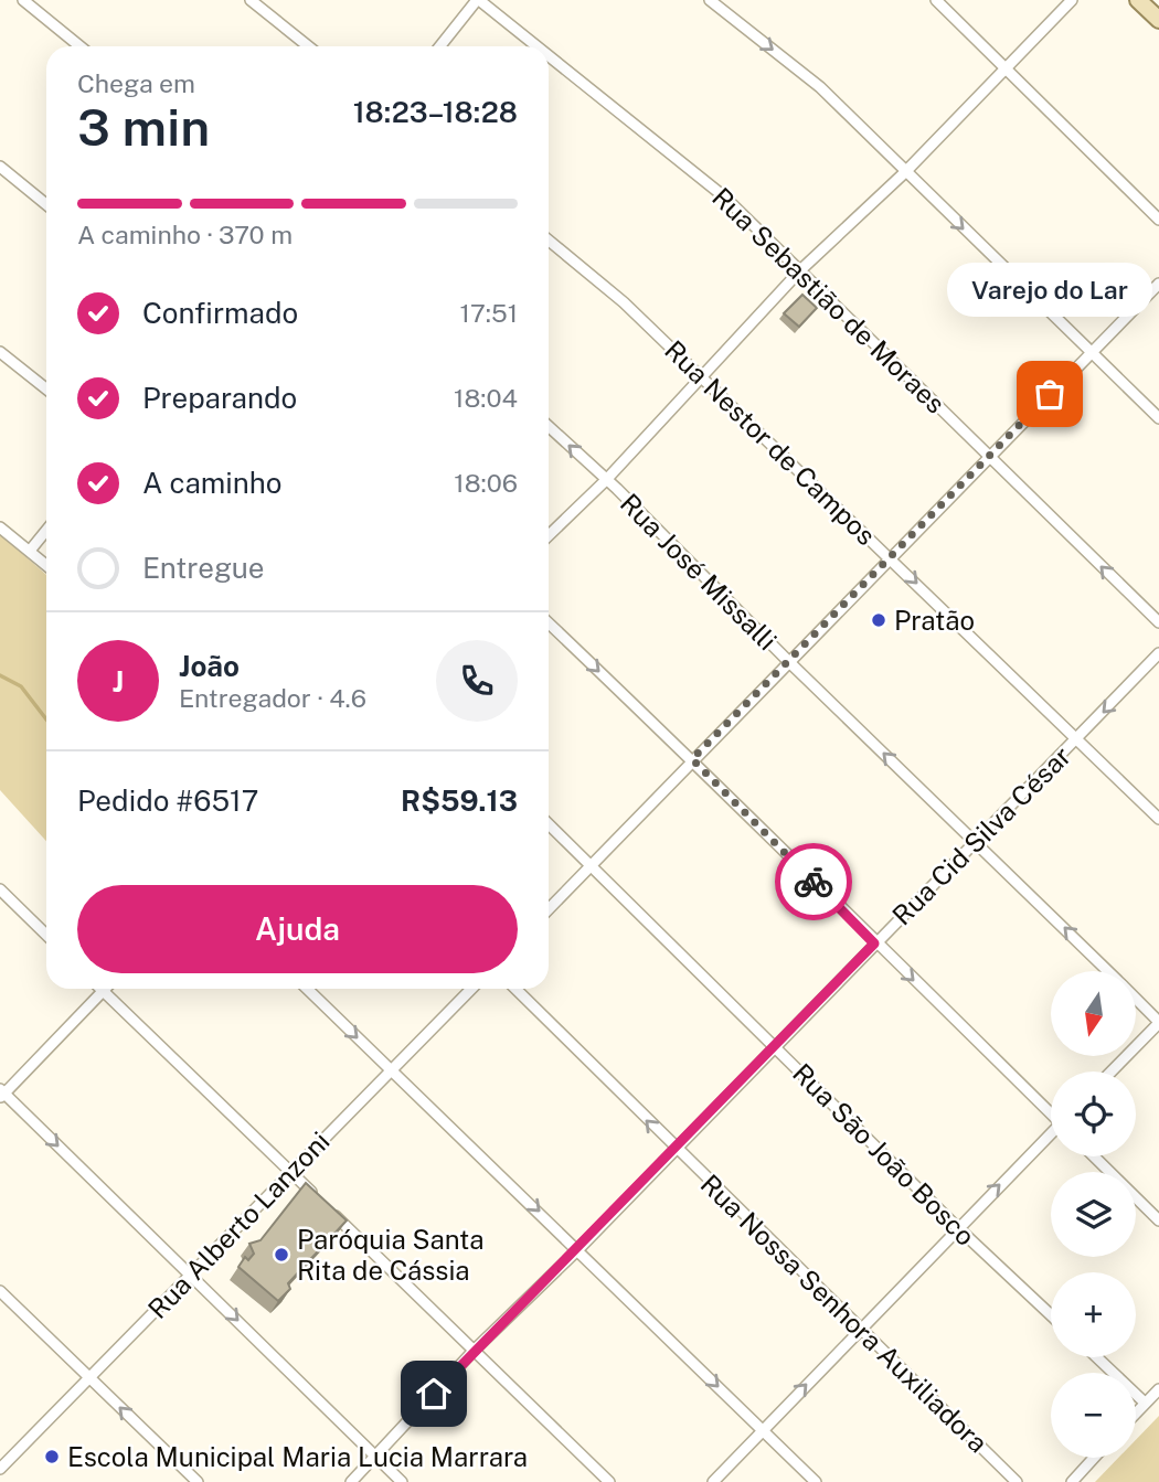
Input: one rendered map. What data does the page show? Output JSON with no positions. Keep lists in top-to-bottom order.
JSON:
{
  "streets": {
    "street": [
      "Rua Sebastião de Moraes",
      "Rua Nestor de Campos",
      "Rua José Missalli",
      "Rua Cid Silva César",
      "Rua São João Bosco",
      "Rua Alberto Lanzoni",
      "Rua Nossa Senhora Auxiliadora"
    ]
  },
  "crossings": [
    ["Rua Nestor de Campos", "Rua Cid Silva César"],
    ["Rua José Missalli", "Rua Cid Silva César"],
    ["Rua Cid Silva César", "Rua São João Bosco"],
    ["Rua Cid Silva César", "Rua Nossa Senhora Auxiliadora"]
  ],
  "one_way": ["Rua José Missalli"],
  "places": [
    "Varejo do Lar",
    "Pratão",
    "Paróquia Santa Rita de Cássia",
    "Escola Municipal Maria Lucia Marrara"
  ],
  "north": "bottom",
  "page": {
    "heading": ["3 min", "Chega em", "18:23–18:28"],
    "panel": [
      "João",
      "Entregador · 4.6",
      "Pedido #6517",
      "R$59.13"
    ],
    "bar": "A caminho · 370 m",
    "bubble": "Varejo do Lar",
    "list": [
      ["Confirmado", "17:51"],
      ["Preparando", "18:04"],
      ["A caminho", "18:06"],
      "Entregue"
    ],
    "round": "J",
    "buttons": "Ajuda",
    "map_buttons": ["+", "−"]
  }
}
